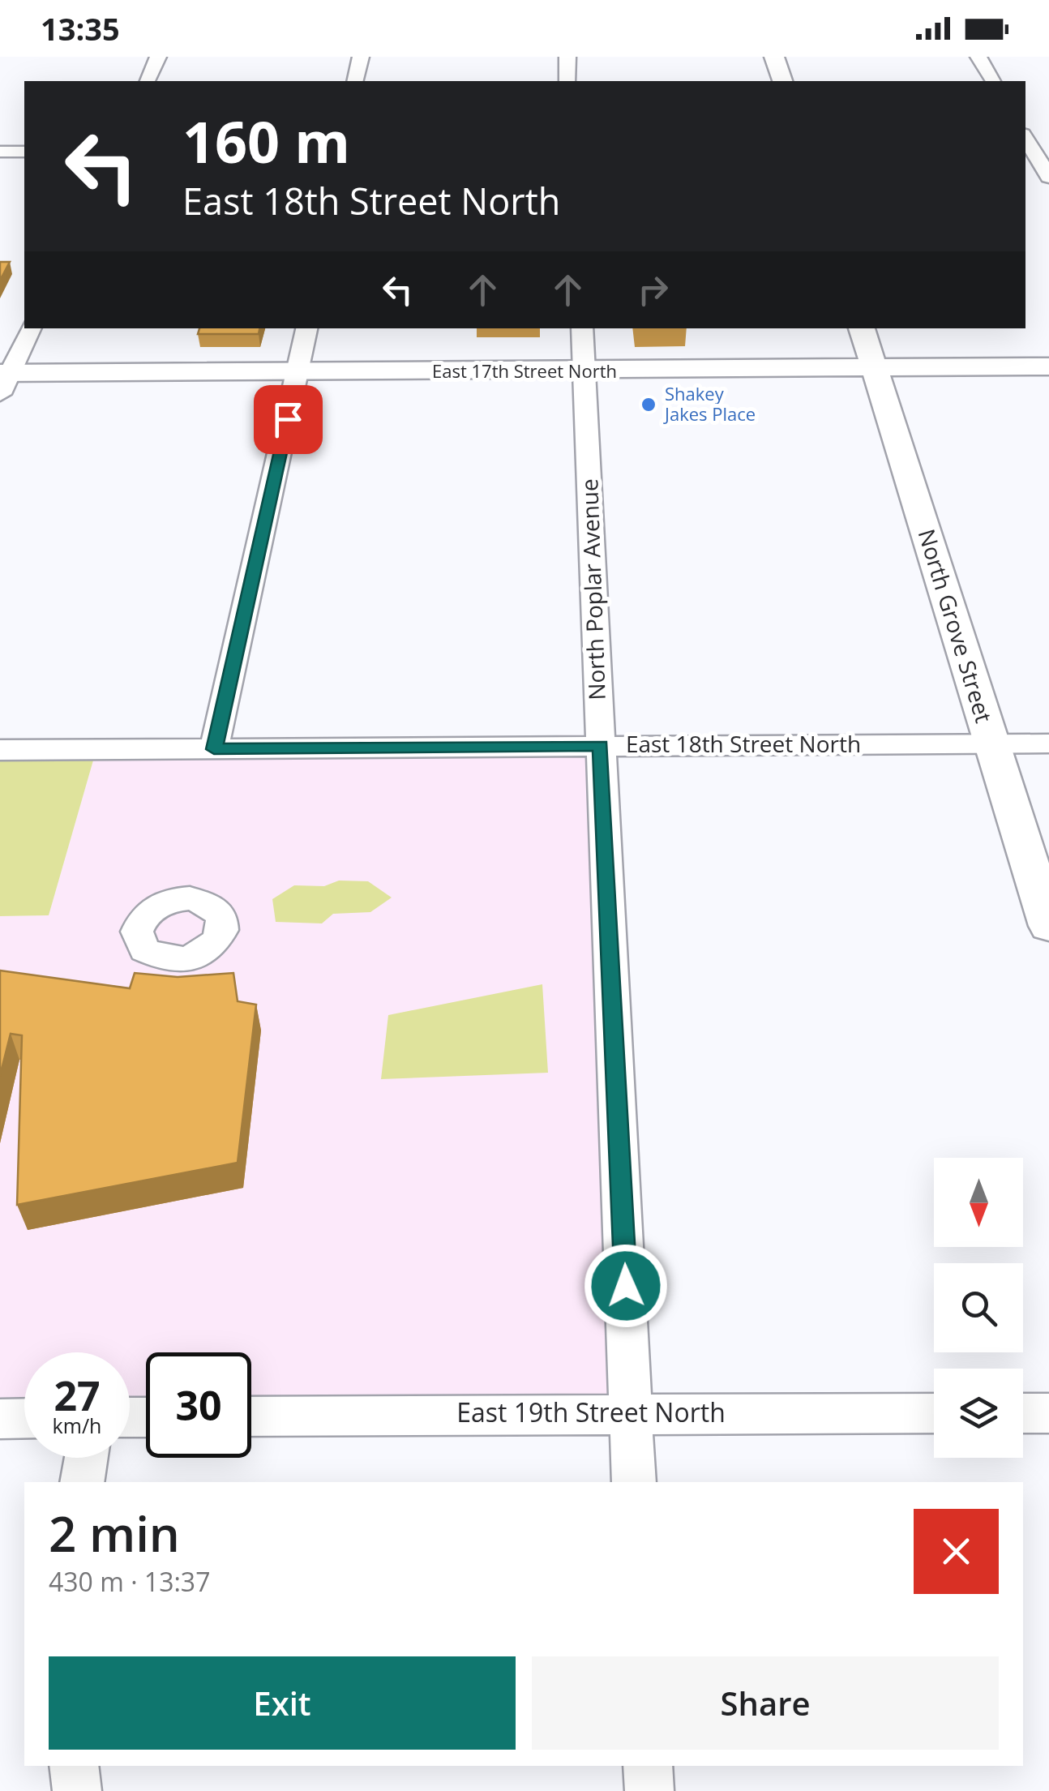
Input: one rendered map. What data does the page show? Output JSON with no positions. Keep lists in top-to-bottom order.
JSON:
{
  "streets": {
    "street": [
      "East 17th Street North",
      "North Poplar Avenue",
      "North Grove Street",
      "East 18th Street North",
      "East 19th Street North"
    ]
  },
  "crossings": [
    ["East 17th Street North", "North Poplar Avenue"],
    ["East 17th Street North", "North Grove Street"],
    ["North Poplar Avenue", "East 18th Street North"],
    ["North Poplar Avenue", "East 19th Street North"],
    ["North Grove Street", "East 18th Street North"]
  ],
  "places": ["Shakey Jakes Place"],
  "north": "bottom",
  "page": {
    "status": "13:35",
    "turn": ["160 m", "East 18th Street North"],
    "speed": "27 km/h",
    "limit": "30",
    "heading": ["2 min", "430 m · 13:37"],
    "buttons": ["Exit", "Share"]
  }
}
